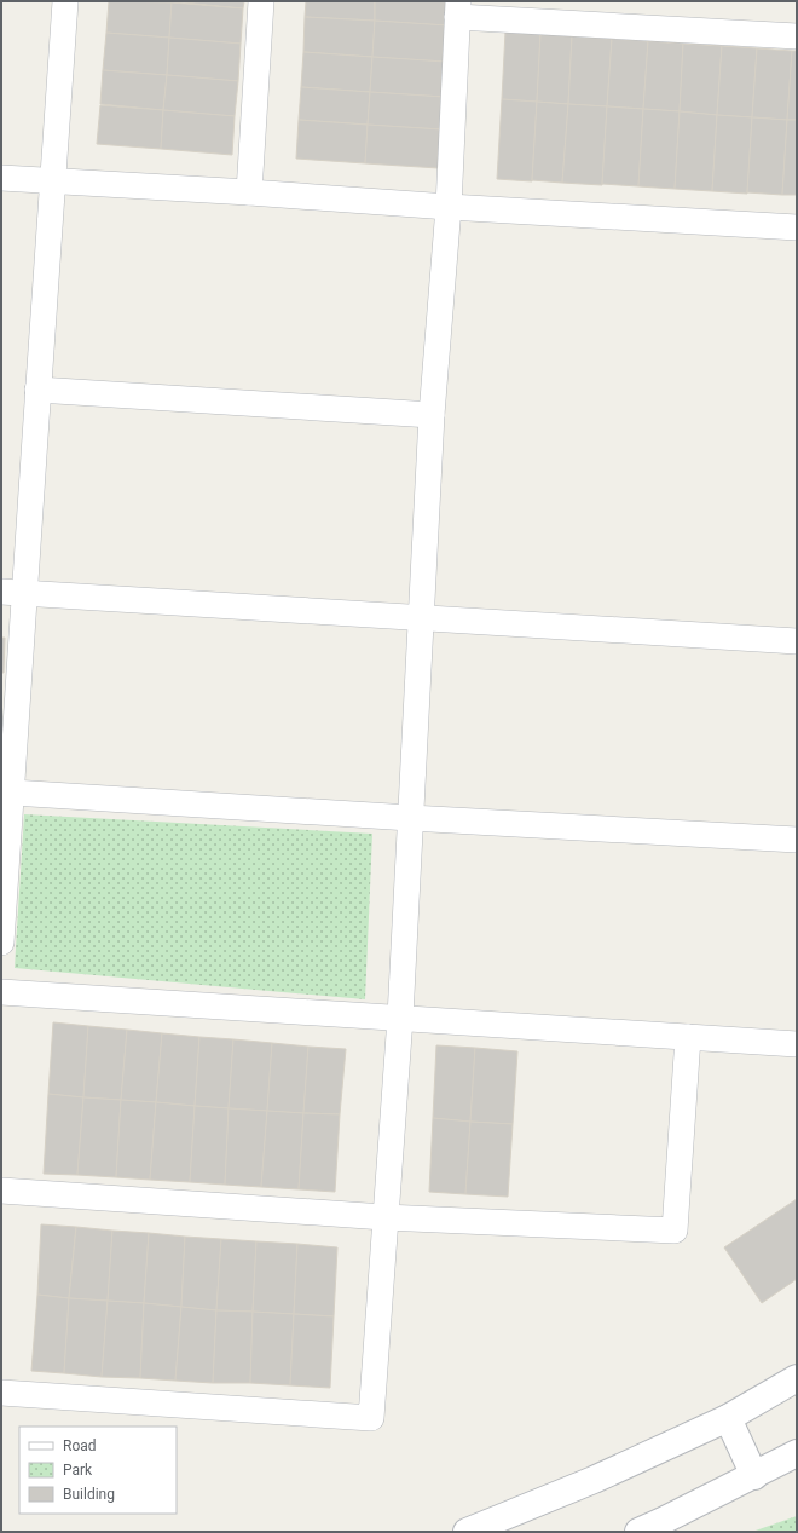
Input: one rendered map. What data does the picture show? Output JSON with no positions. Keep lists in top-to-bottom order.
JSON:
{
  "legend": ["Road", "Park", "Building"]
}
